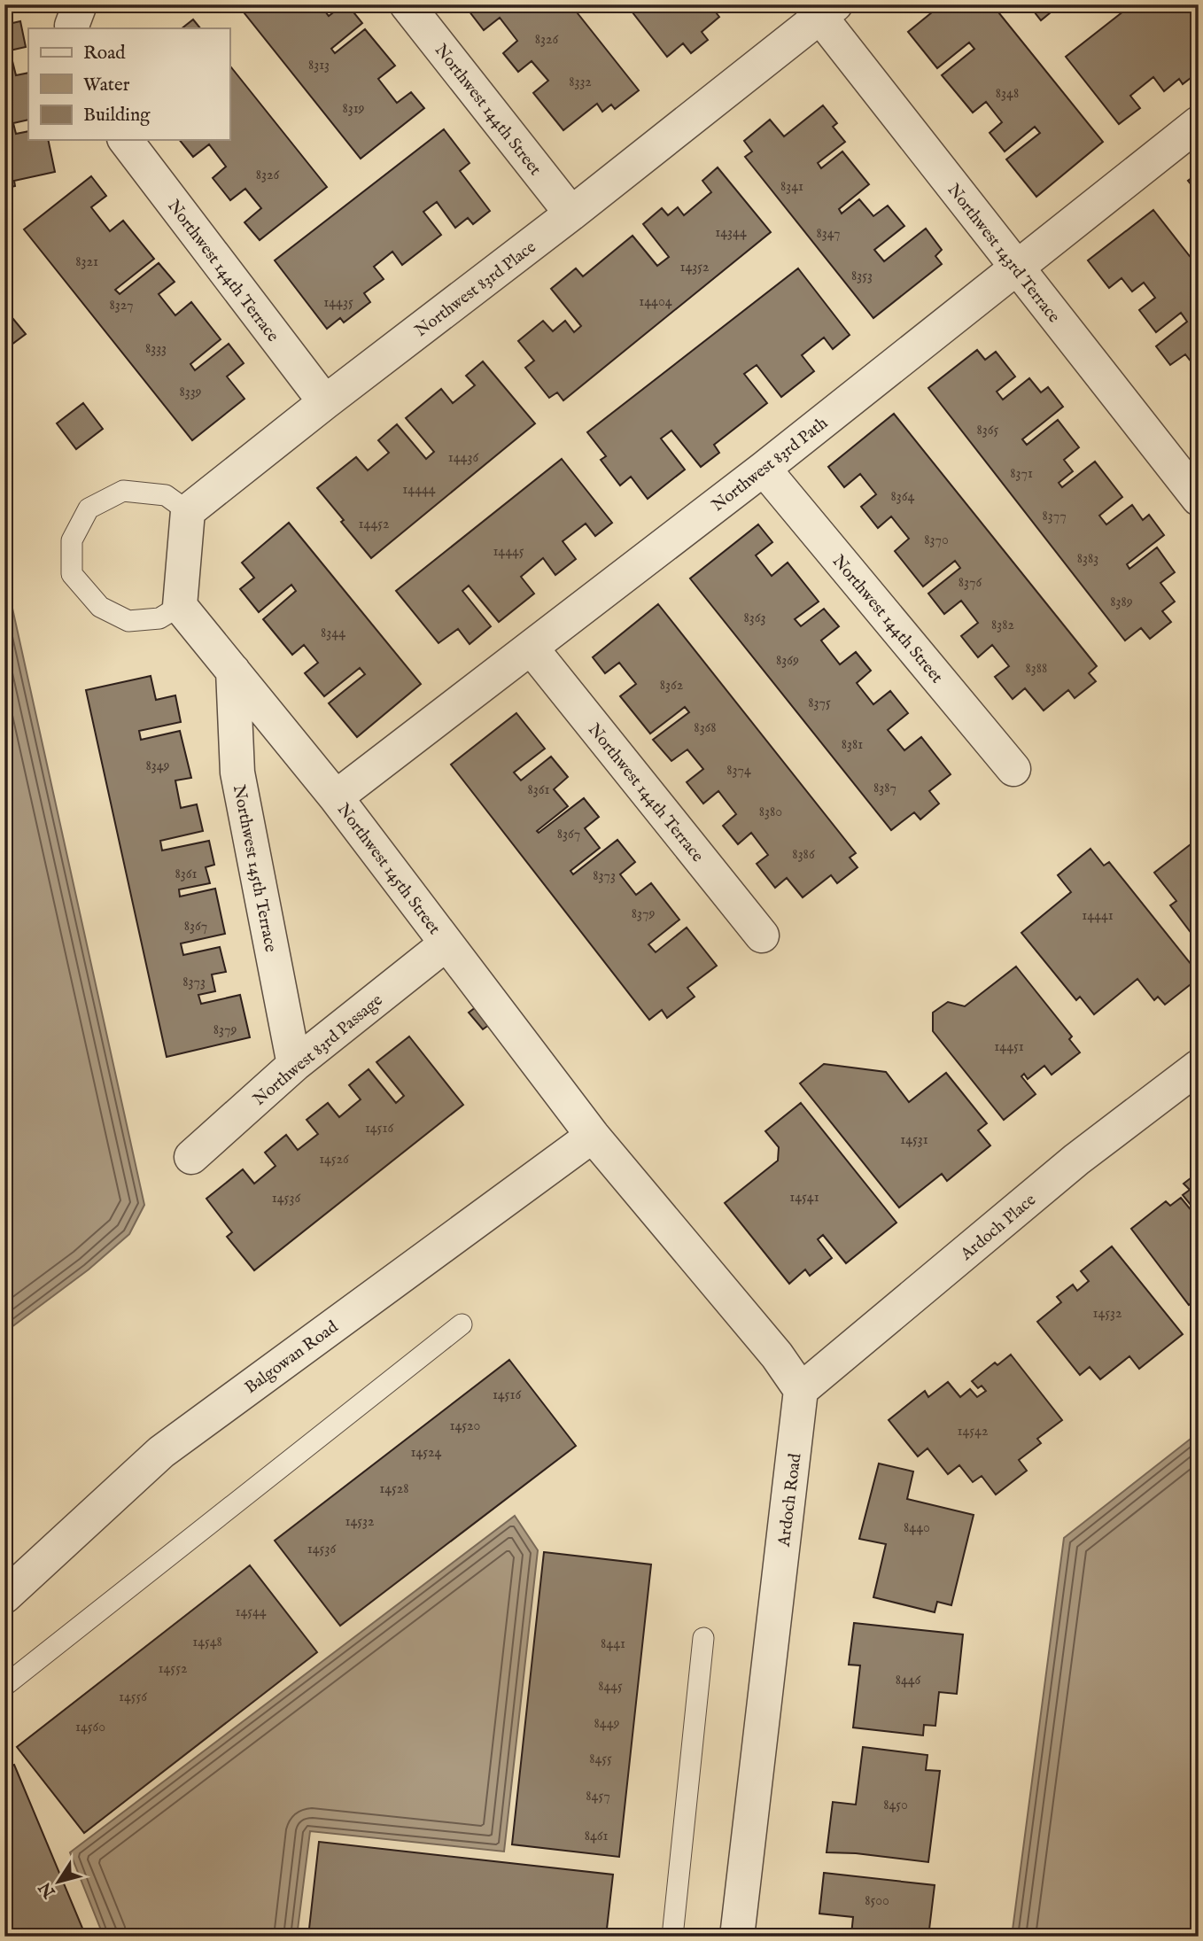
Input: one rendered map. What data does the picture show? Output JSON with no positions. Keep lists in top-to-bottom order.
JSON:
{
  "streets": {
    "street": [
      "Northwest 144th Street",
      "Northwest 143rd Terrace",
      "Northwest 144th Terrace",
      "Northwest 83rd Place",
      "Northwest 83rd Path",
      "Northwest 145th Terrace",
      "Northwest 145th Street",
      "Northwest 83rd Passage",
      "Ardoch Place",
      "Balgowan Road",
      "Ardoch Road"
    ]
  },
  "crossings": [
    ["Northwest 144th Street", "Northwest 83rd Place"],
    ["Northwest 144th Street", "Northwest 83rd Path"],
    ["Northwest 143rd Terrace", "Northwest 83rd Place"],
    ["Northwest 143rd Terrace", "Northwest 83rd Path"],
    ["Northwest 144th Terrace", "Northwest 83rd Place"],
    ["Northwest 144th Terrace", "Northwest 83rd Path"],
    ["Northwest 83rd Place", "Northwest 145th Street"],
    ["Northwest 83rd Path", "Northwest 145th Street"],
    ["Northwest 145th Terrace", "Northwest 145th Street"],
    ["Northwest 145th Terrace", "Northwest 83rd Passage"],
    ["Northwest 145th Street", "Northwest 83rd Passage"],
    ["Northwest 145th Street", "Balgowan Road"],
    ["Ardoch Place", "Ardoch Road"]
  ],
  "house_numbers": [
    "8326",
    "8313",
    "8332",
    "8348",
    "8319",
    "8326",
    "8341",
    "14344",
    "8347",
    "8321",
    "14352",
    "8353",
    "14404",
    "14435",
    "8327",
    "8333",
    "8339",
    "8365",
    "14436",
    "8371",
    "14444",
    "8364",
    "8377",
    "14452",
    "8370",
    "14445",
    "8383",
    "8376",
    "8389",
    "8363",
    "8382",
    "8344",
    "8369",
    "8388",
    "8362",
    "8375",
    "8368",
    "8381",
    "8349",
    "8374",
    "8387",
    "8361",
    "8380",
    "8367",
    "8386",
    "8361",
    "8373",
    "8379",
    "14441",
    "8367",
    "8373",
    "8379",
    "14451",
    "14516",
    "14531",
    "14526",
    "14541",
    "14536",
    "14532",
    "14516",
    "14520",
    "14542",
    "14524",
    "14528",
    "14532",
    "8440",
    "14536",
    "14544",
    "14548",
    "8441",
    "14552",
    "8446",
    "8445",
    "14556",
    "8449",
    "14560",
    "8455",
    "8457",
    "8450",
    "8461",
    "8500"
  ],
  "legend": ["Road", "Water", "Building"],
  "north": "bottom left"
}
